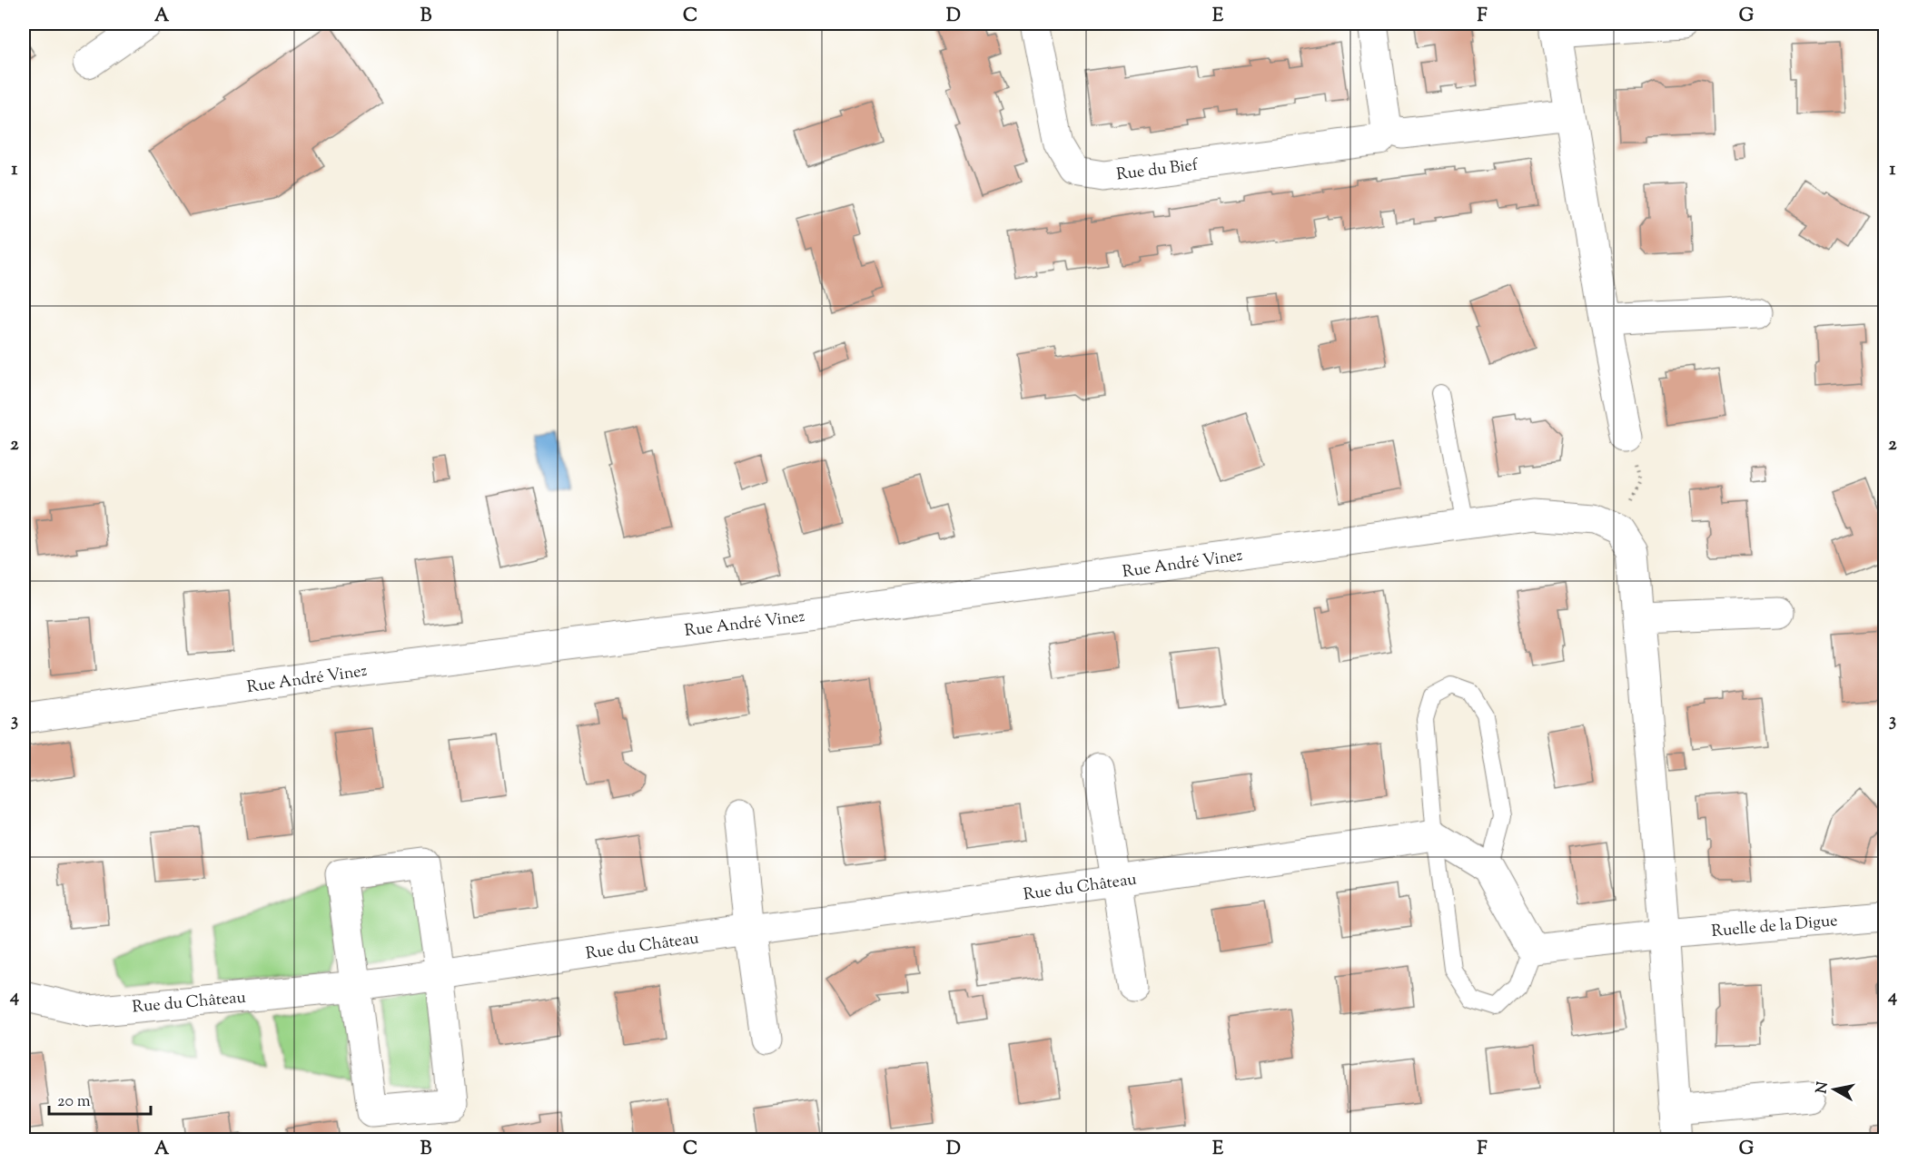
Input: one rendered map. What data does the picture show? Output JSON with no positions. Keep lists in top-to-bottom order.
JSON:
{
  "streets": {
    "street": [
      "Rue du Bief",
      "Rue André Vinez",
      "Rue du Château",
      "Ruelle de la Digue"
    ]
  },
  "scale_bar": "20 m",
  "north": "left",
  "grid": {
    "columns": [
      "A",
      "B",
      "C",
      "D",
      "E",
      "F",
      "G"
    ],
    "rows": [
      "1",
      "2",
      "3",
      "4"
    ]
  }
}
